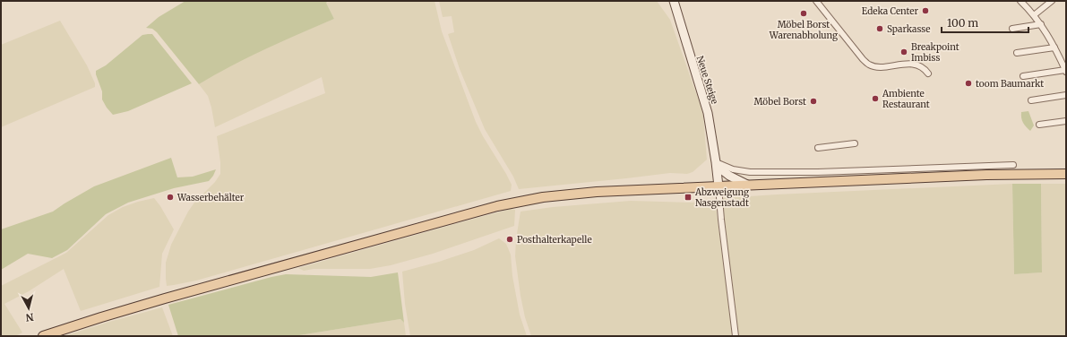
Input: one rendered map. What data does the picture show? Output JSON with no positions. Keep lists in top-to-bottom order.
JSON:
{
  "streets": {
    "main road": ["Neue Steige"]
  },
  "places": {
    "other": [
      "Edeka Center",
      "Möbel Borst Warenabholung",
      "Sparkasse",
      "Breakpoint Imbiss",
      "toom Baumarkt",
      "Ambiente Restaurant",
      "Möbel Borst",
      "Wasserbehälter",
      "Posthalterkapelle"
    ],
    "transit": ["Abzweigung Nasgenstadt"]
  },
  "scale_bar": "100 m",
  "north": "bottom"
}
